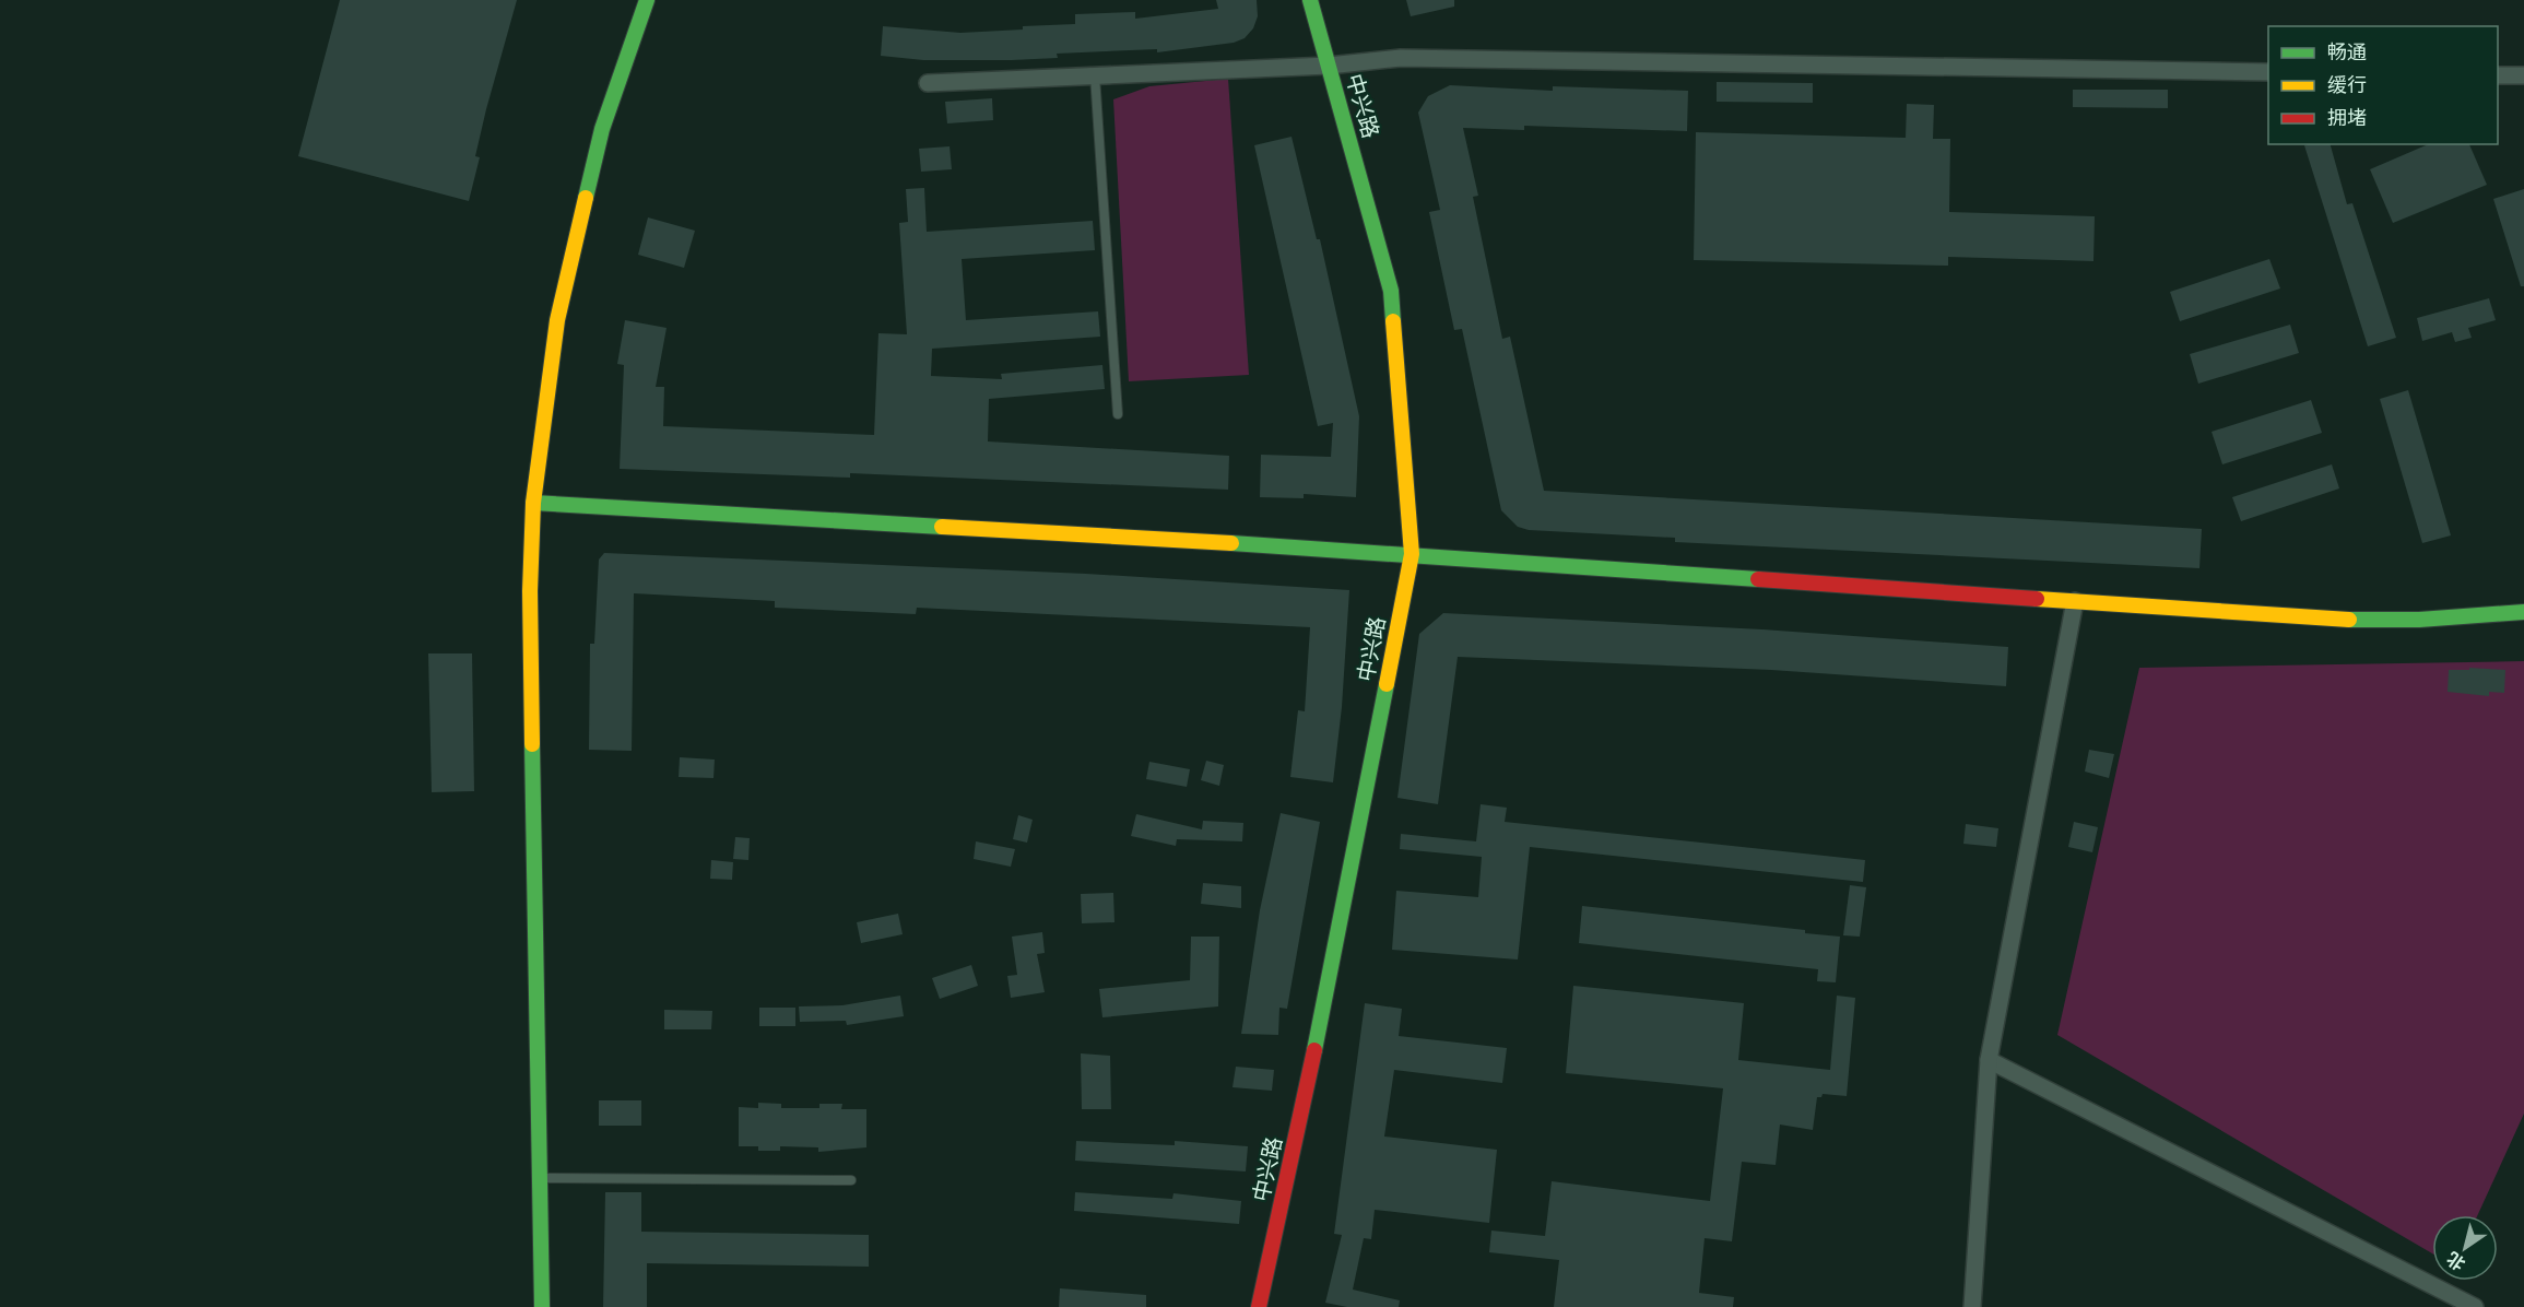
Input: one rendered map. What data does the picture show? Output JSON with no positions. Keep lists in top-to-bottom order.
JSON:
{
  "streets": {
    "main road": ["中兴路"]
  },
  "legend": ["畅通", "缓行", "拥堵"],
  "north": "bottom left"
}
